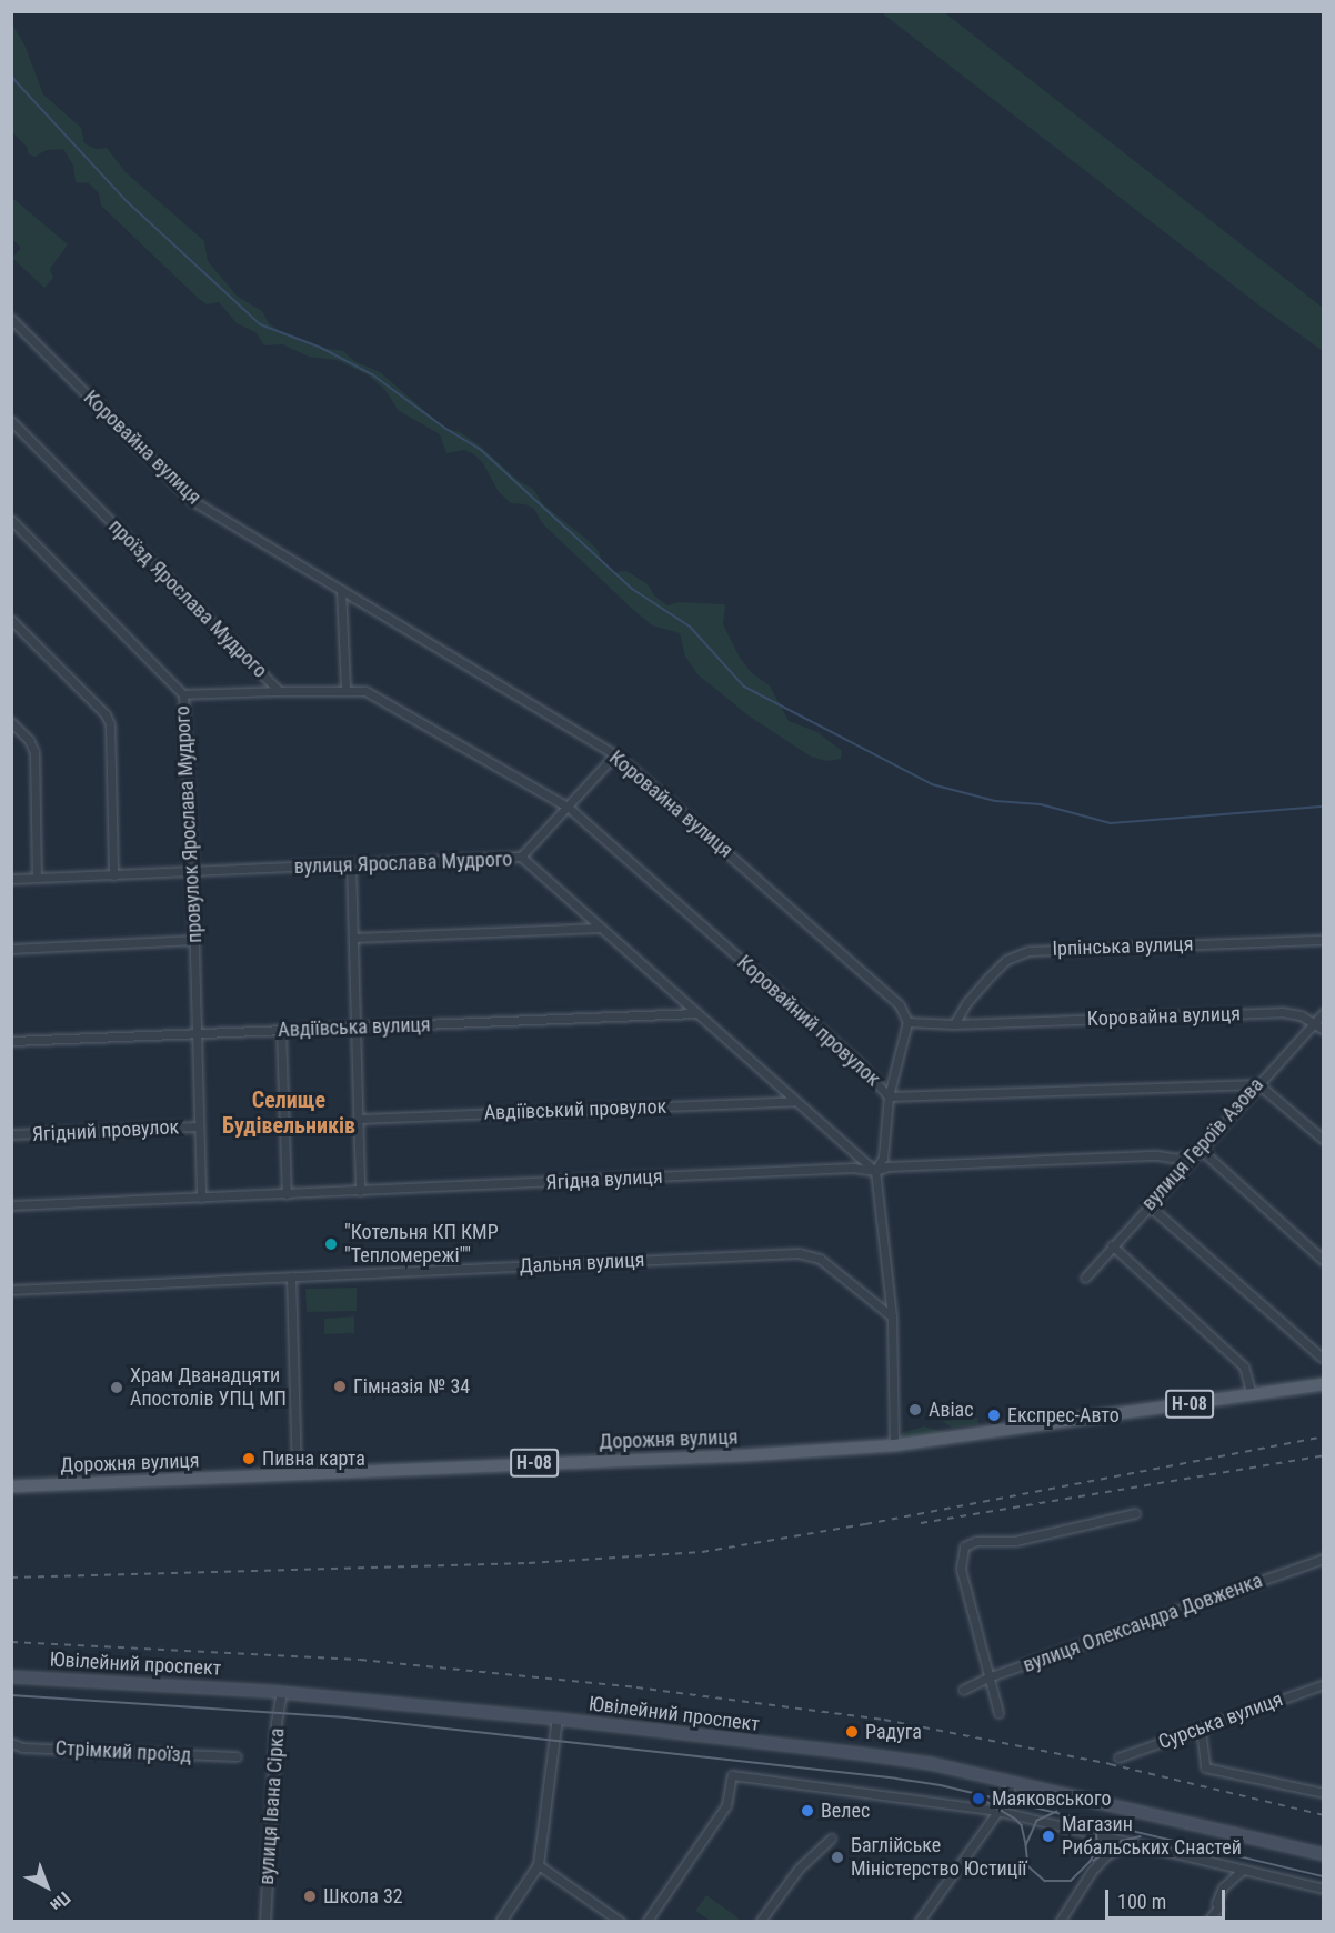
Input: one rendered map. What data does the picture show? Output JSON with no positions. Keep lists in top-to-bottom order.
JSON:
{
  "streets": {
    "main road": ["Н-08", "Дорожня вулиця", "Ювілейний проспект"],
    "street": [
      "Коровайна вулиця",
      "проїзд Ярослава Мудрого",
      "провулок Ярослава Мудрого",
      "вулиця Ярослава Мудрого",
      "Ірпінська вулиця",
      "Коровайний провулок",
      "Авдіївська вулиця",
      "Авдіївський провулок",
      "Ягідний провулок",
      "вулиця Героїв Азова",
      "Ягідна вулиця",
      "Дальня вулиця",
      "вулиця Олександра Довженка",
      "Сурська вулиця",
      "Стрімкий проїзд",
      "вулиця Івана Сірка"
    ]
  },
  "crossings": [
    ["Коровайна вулиця", "Ірпінська вулиця"],
    ["Коровайна вулиця", "вулиця Героїв Азова"],
    ["проїзд Ярослава Мудрого", "Коровайний провулок"],
    ["провулок Ярослава Мудрого", "вулиця Ярослава Мудрого"],
    ["провулок Ярослава Мудрого", "Авдіївська вулиця"],
    ["провулок Ярослава Мудрого", "Ягідний провулок"],
    ["провулок Ярослава Мудрого", "Ягідна вулиця"],
    ["вулиця Ярослава Мудрого", "Авдіївська вулиця"],
    ["вулиця Ярослава Мудрого", "Авдіївський провулок"],
    ["вулиця Ярослава Мудрого", "Ягідна вулиця"],
    ["Коровайний провулок", "вулиця Героїв Азова"],
    ["вулиця Героїв Азова", "Ягідна вулиця"],
    ["Ювілейний проспект", "вулиця Івана Сірка"]
  ],
  "districts": ["Селище Будівельників"],
  "places": [
    "\"Котельня КП КМР \"Тепломережi\"\"",
    "Гімназія № 34",
    "Храм Дванадцяти Апостолів УПЦ МП",
    "Авіас",
    "Експрес-Авто",
    "Пивна карта",
    "Радуга",
    "Маяковського",
    "Велес",
    "Магазин Рибальських Снастей",
    "Баглійське Міністерство Юстиції",
    "Школа 32"
  ],
  "scale_bar": "100 m",
  "north": "bottom right"
}
